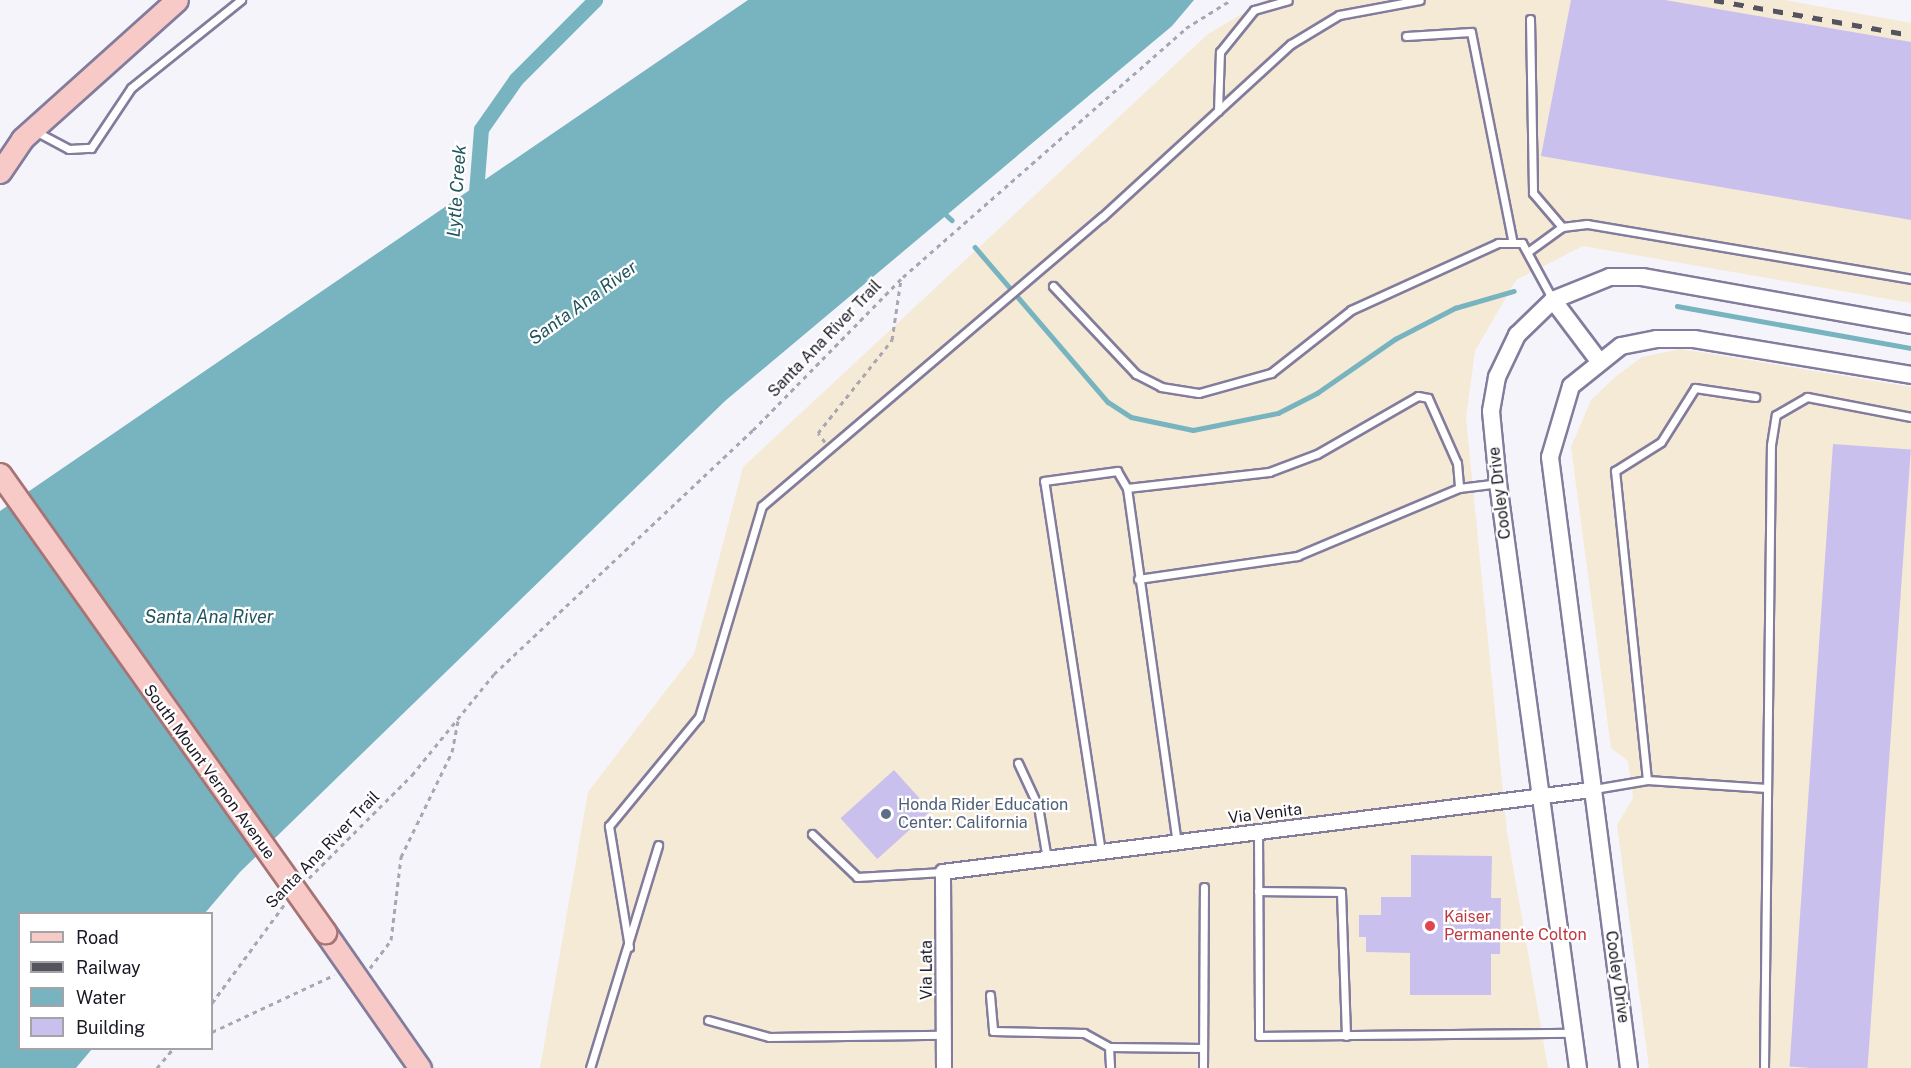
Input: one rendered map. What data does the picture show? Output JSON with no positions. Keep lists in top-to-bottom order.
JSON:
{
  "streets": {
    "main road": ["South Mount Vernon Avenue"],
    "street": ["Cooley Drive", "Via Venita", "Via Lata"],
    "path": ["Santa Ana River Trail"]
  },
  "crossings": [
    ["Santa Ana River Trail", "South Mount Vernon Avenue"],
    ["Cooley Drive", "Via Venita"],
    ["Via Venita", "Via Lata"]
  ],
  "water": ["Lytle Creek", "Santa Ana River"],
  "places": ["Honda Rider Education Center: California", "Kaiser Permanente Colton"],
  "legend": [
    "Road",
    "Railway",
    "Water",
    "Building"
  ]
}
